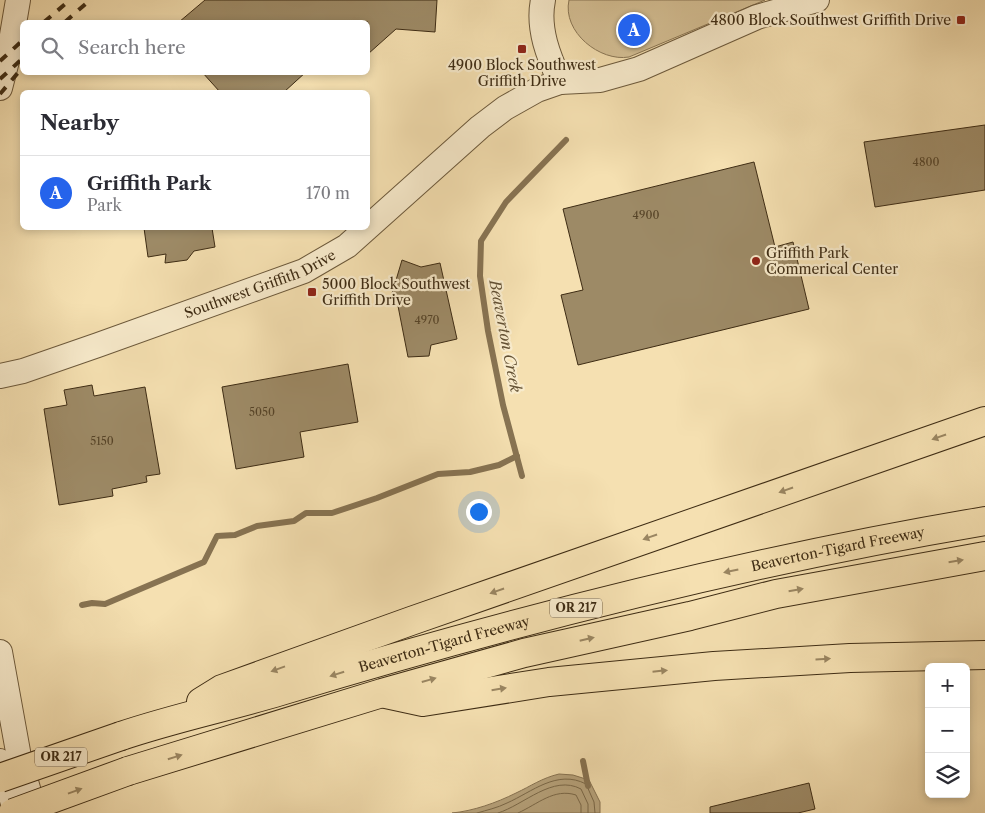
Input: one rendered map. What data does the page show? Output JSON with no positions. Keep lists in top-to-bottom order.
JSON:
{
  "streets": {
    "highway": ["Beaverton-Tigard Freeway", "OR 217"],
    "street": ["Southwest Griffith Drive"]
  },
  "water": ["Beaverton Creek"],
  "places": {
    "transit": ["4800 Block Southwest Griffith Drive", "4900 Block Southwest Griffith Drive", "5000 Block Southwest Griffith Drive"],
    "other": ["Griffith Park Commerical Center"]
  },
  "house_numbers": [
    "4800",
    "4900",
    "4970",
    "5050",
    "5150"
  ],
  "page": {
    "pins": "A",
    "search": "Search here",
    "heading": "Nearby",
    "list": [
      {
        "mark": "A",
        "name": "Griffith Park",
        "note": "Park",
        "value": "170 m"
      }
    ],
    "map_buttons": ["+", "−"]
  }
}
